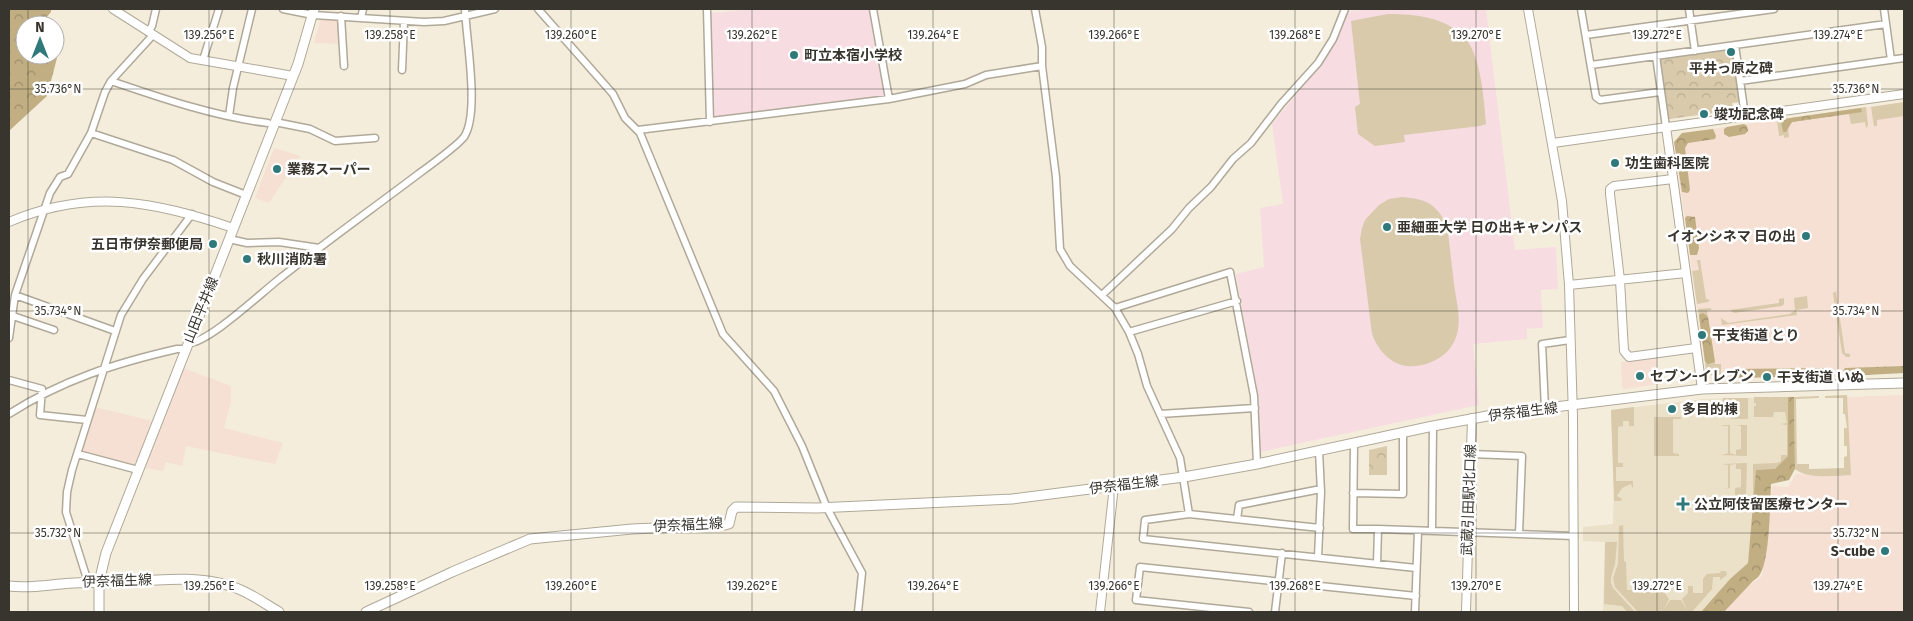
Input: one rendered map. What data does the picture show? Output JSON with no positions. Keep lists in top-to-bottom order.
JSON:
{
  "streets": {
    "main road": ["山田平井線", "伊奈福生線"],
    "street": ["武蔵引田駅北口線"]
  },
  "crossings": [
    ["山田平井線", "伊奈福生線"],
    ["伊奈福生線", "武蔵引田駅北口線"]
  ],
  "places": {
    "other": [
      "平井っ原之碑",
      "町立本宿小学校",
      "竣功記念碑",
      "功生歯科医院",
      "業務スーパー",
      "亜細亜大学 日の出キャンパス",
      "イオンシネマ 日の出",
      "五日市伊奈郵便局",
      "秋川消防署",
      "干支街道 とり",
      "セブン-イレブン",
      "干支街道 いぬ",
      "多目的棟",
      "S-cube"
    ],
    "health": ["公立阿伎留医療センター"]
  },
  "north": "top",
  "coordinates": [
    "139.256°E",
    "139.258°E",
    "139.260°E",
    "139.262°E",
    "139.264°E",
    "139.266°E",
    "139.268°E",
    "139.270°E",
    "139.272°E",
    "139.274°E",
    "35.736°N",
    "35.734°N",
    "35.732°N"
  ]
}
